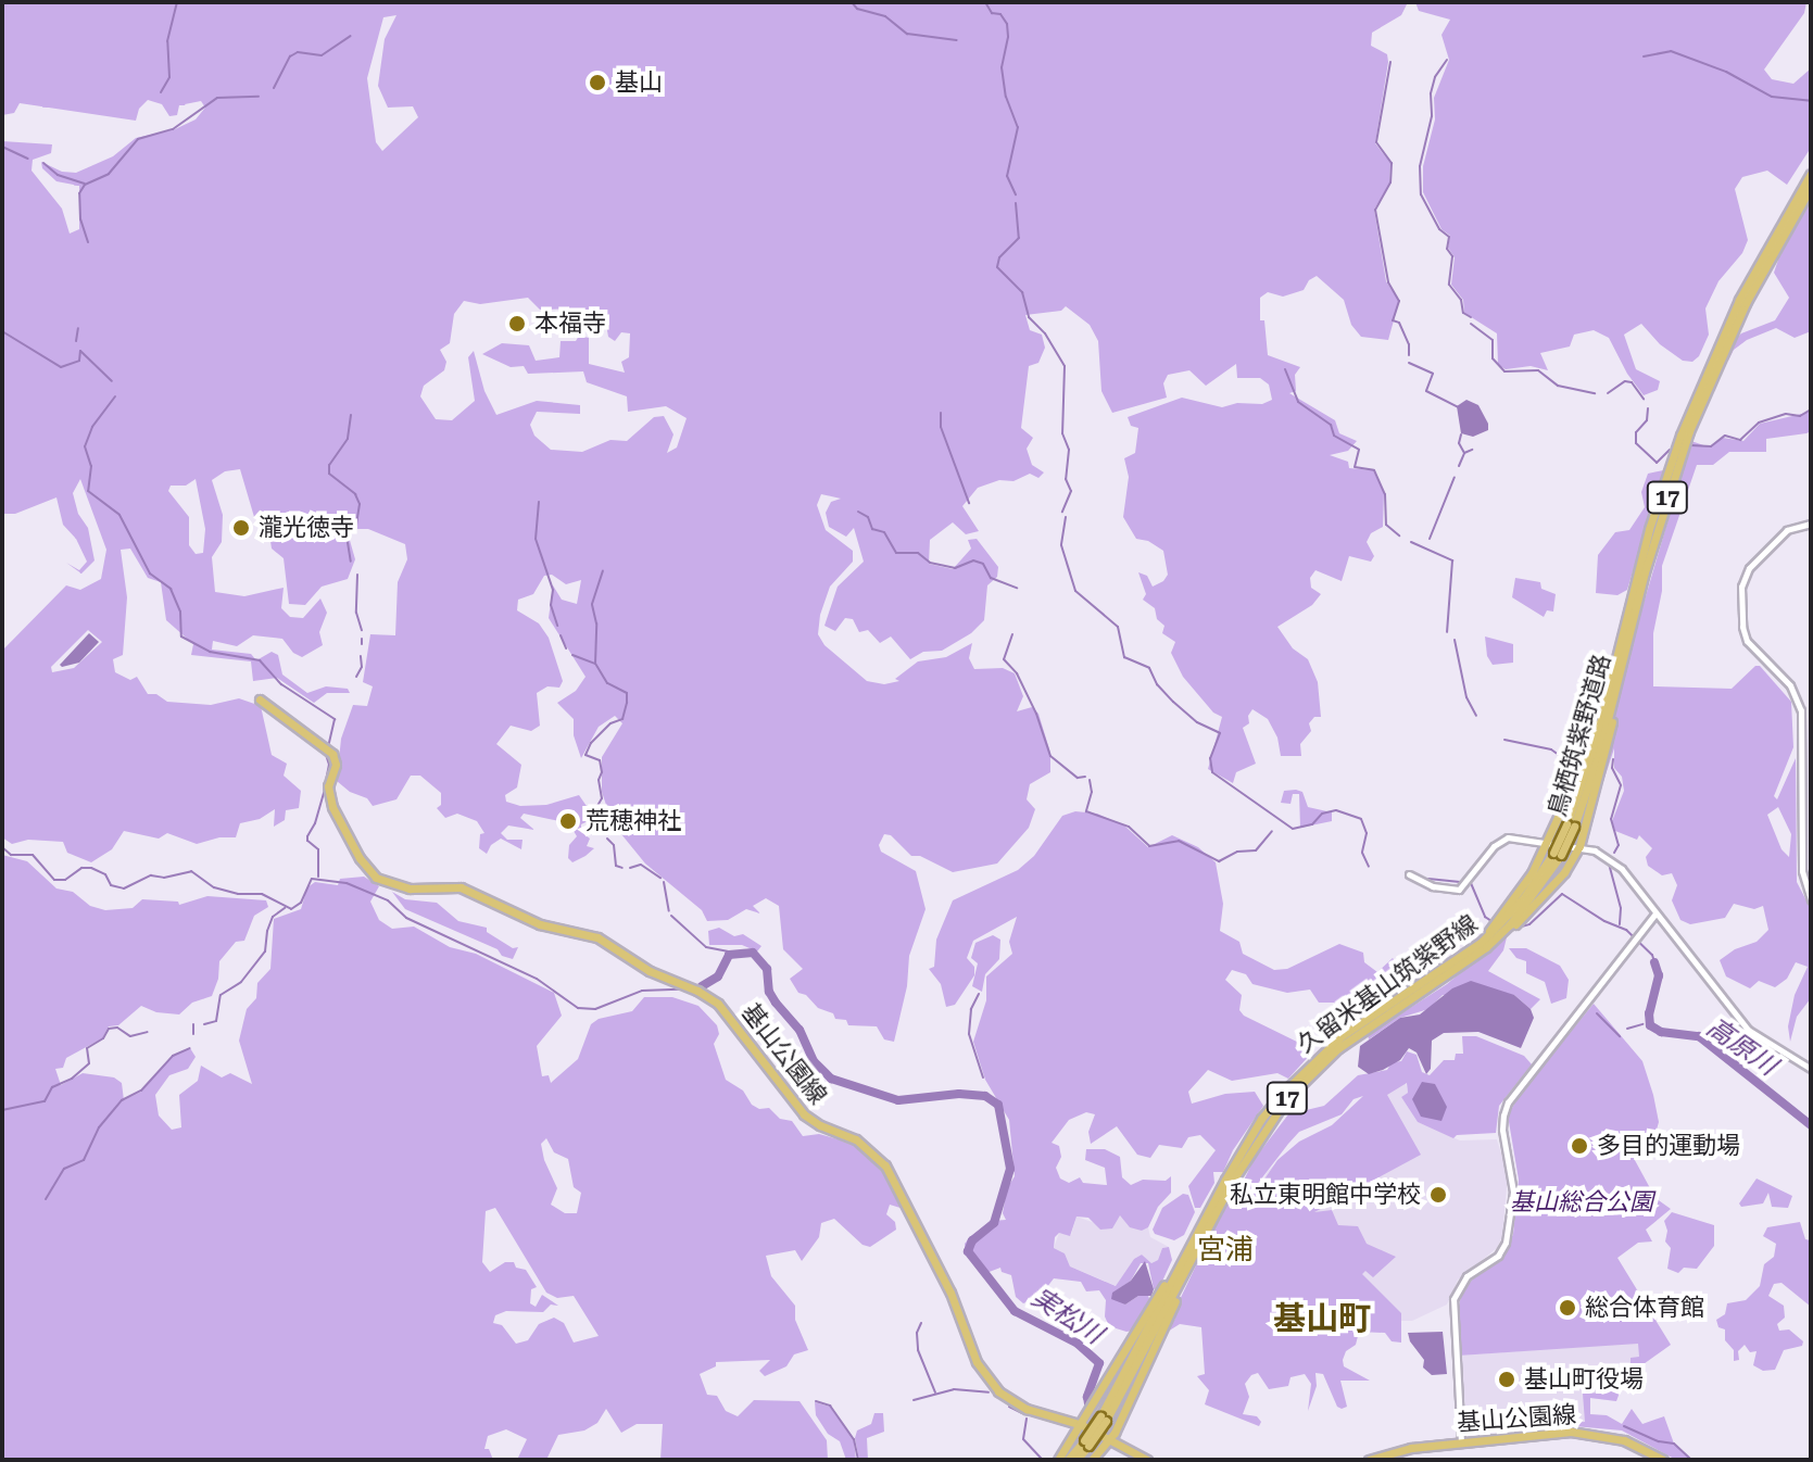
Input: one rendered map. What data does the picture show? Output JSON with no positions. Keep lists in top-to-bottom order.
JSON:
{
  "streets": {
    "main road": [
      "17",
      "鳥栖筑紫野道路",
      "久留米基山筑紫野線",
      "基山公園線"
    ]
  },
  "crossings": [
    ["17", "鳥栖筑紫野道路"],
    ["17", "久留米基山筑紫野線"],
    ["鳥栖筑紫野道路", "久留米基山筑紫野線"]
  ],
  "districts": ["宮浦", "基山町"],
  "water": ["高原川", "実松川"],
  "parks": ["基山総合公園"],
  "places": [
    "基山",
    "本福寺",
    "瀧光徳寺",
    "荒穂神社",
    "多目的運動場",
    "私立東明館中学校",
    "総合体育館",
    "基山町役場"
  ]
}
